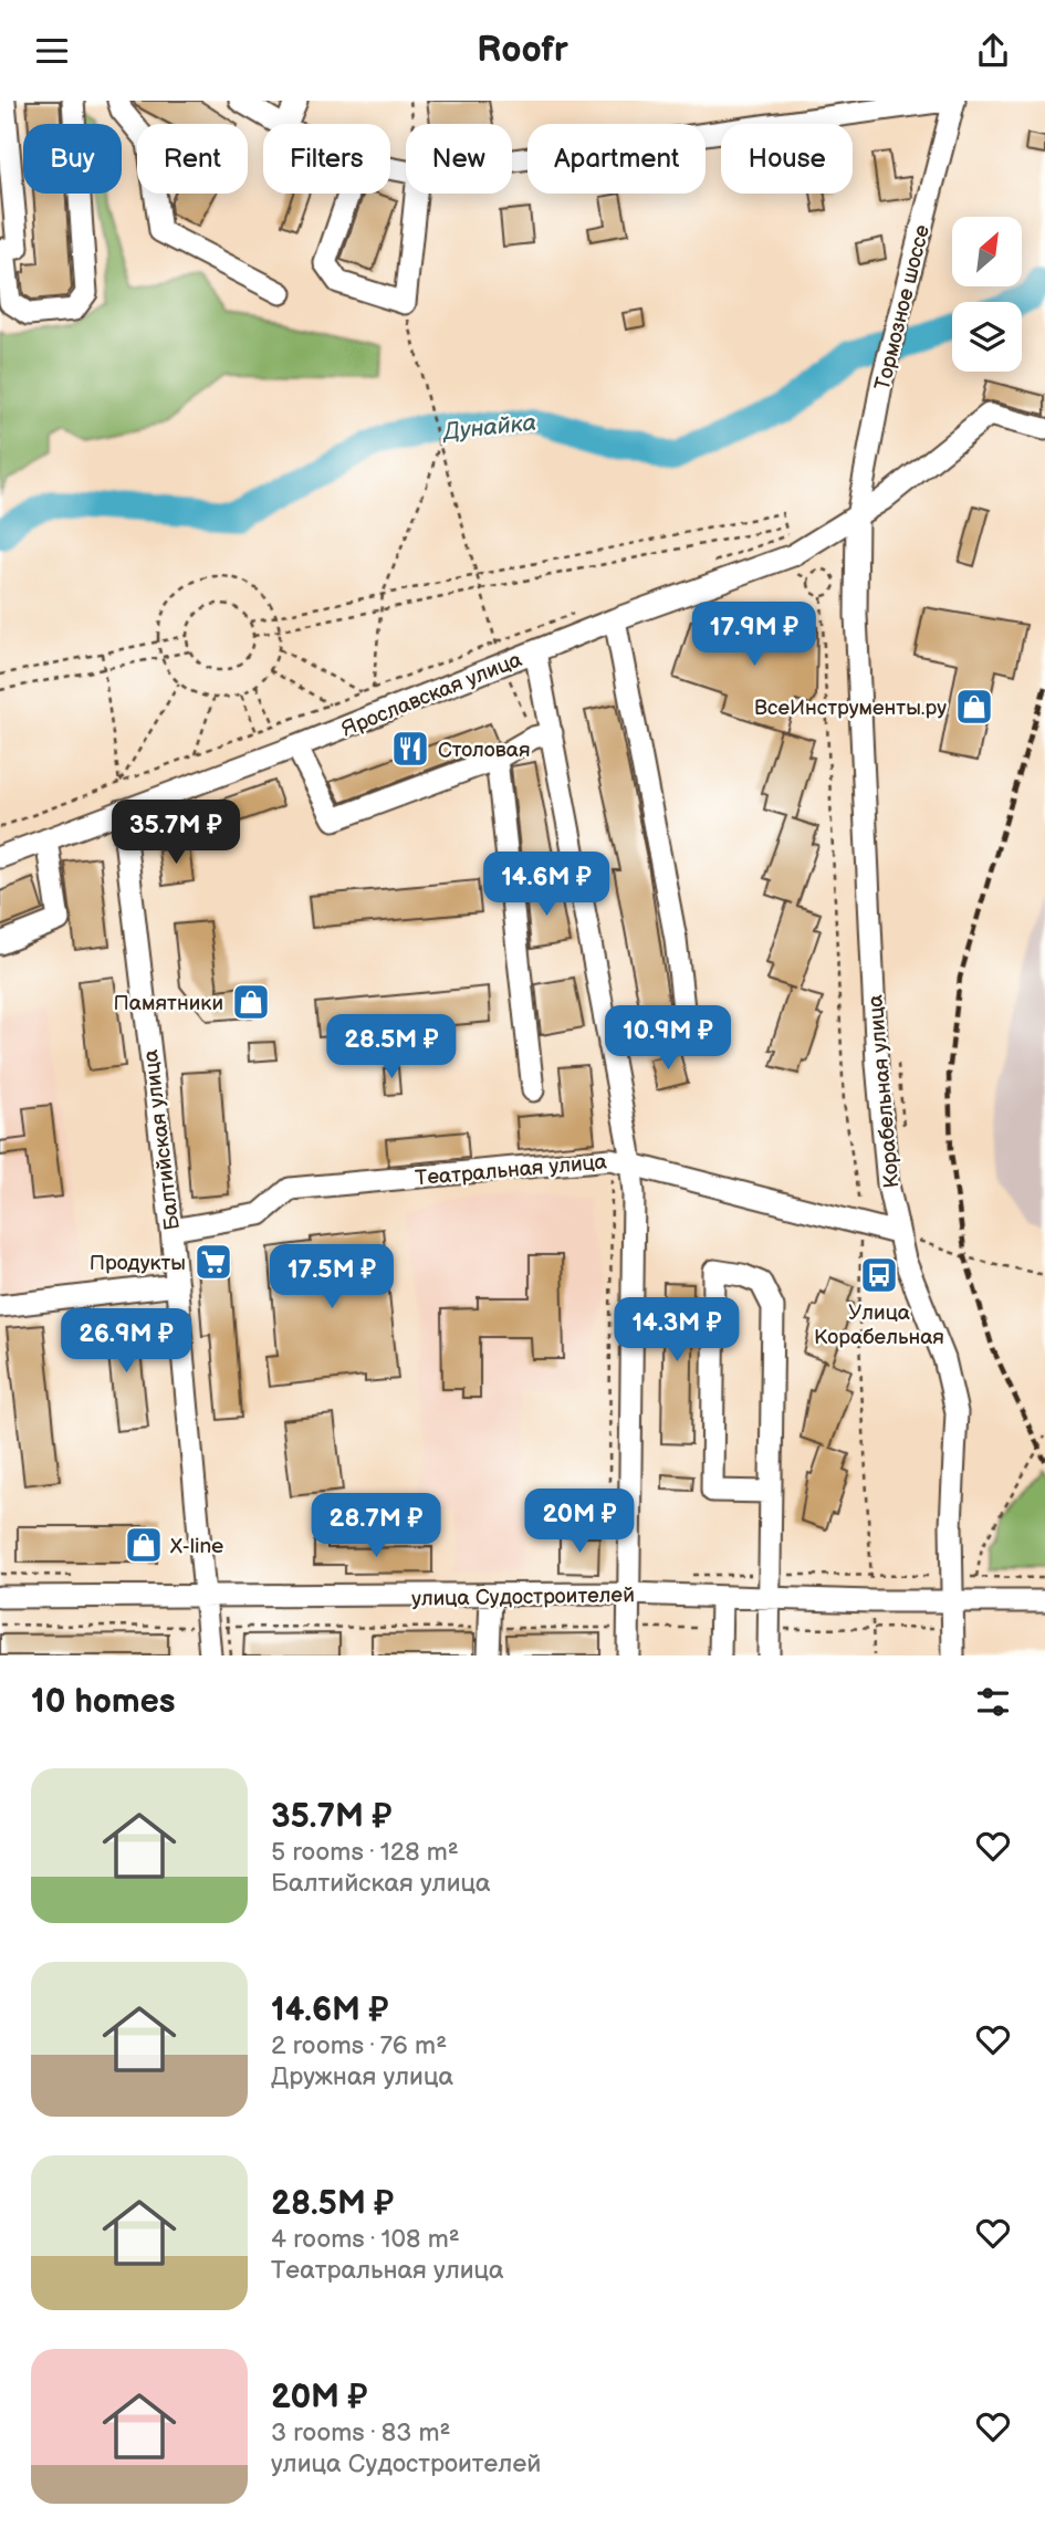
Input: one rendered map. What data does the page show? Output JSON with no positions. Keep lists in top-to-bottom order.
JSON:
{
  "streets": {
    "street": [
      "Тормозное шоссе",
      "Ярославская улица",
      "Корабельная улица",
      "Балтийская улица",
      "Театральная улица",
      "улица Судостроителей"
    ]
  },
  "crossings": [
    ["Тормозное шоссе", "Ярославская улица"],
    ["Тормозное шоссе", "Корабельная улица"],
    ["Ярославская улица", "Корабельная улица"],
    ["Ярославская улица", "Балтийская улица"],
    ["Корабельная улица", "Театральная улица"],
    ["Корабельная улица", "улица Судостроителей"],
    ["Балтийская улица", "Театральная улица"],
    ["Балтийская улица", "улица Судостроителей"]
  ],
  "water": ["Дунайка"],
  "places": {
    "shop": ["ВсеИнструменты.ру", "Памятники", "X-line"],
    "restaurant": ["Столовая"],
    "supermarket": ["Продукты"],
    "bus stop": ["Улица Корабельная"]
  },
  "north": "top right",
  "page": {
    "header": "Roofr",
    "chip": [
      "Buy",
      "Rent",
      "Filters",
      "New",
      "Apartment",
      "House"
    ],
    "price": [
      "17.9M ₽",
      "35.7M ₽",
      "14.6M ₽",
      "10.9M ₽",
      "28.5M ₽",
      "17.5M ₽",
      "14.3M ₽",
      "26.9M ₽",
      "20M ₽",
      "28.7M ₽"
    ],
    "heading": "10 homes",
    "list": [
      {
        "name": "35.7M ₽",
        "note": "5 rooms · 128 m² · Балтийская улица"
      },
      {
        "name": "14.6M ₽",
        "note": "2 rooms · 76 m² · Дружная улица"
      },
      {
        "name": "28.5M ₽",
        "note": "4 rooms · 108 m² · Театральная улица"
      },
      {
        "name": "20M ₽",
        "note": "3 rooms · 83 m² · улица Судостроителей"
      }
    ]
  }
}
